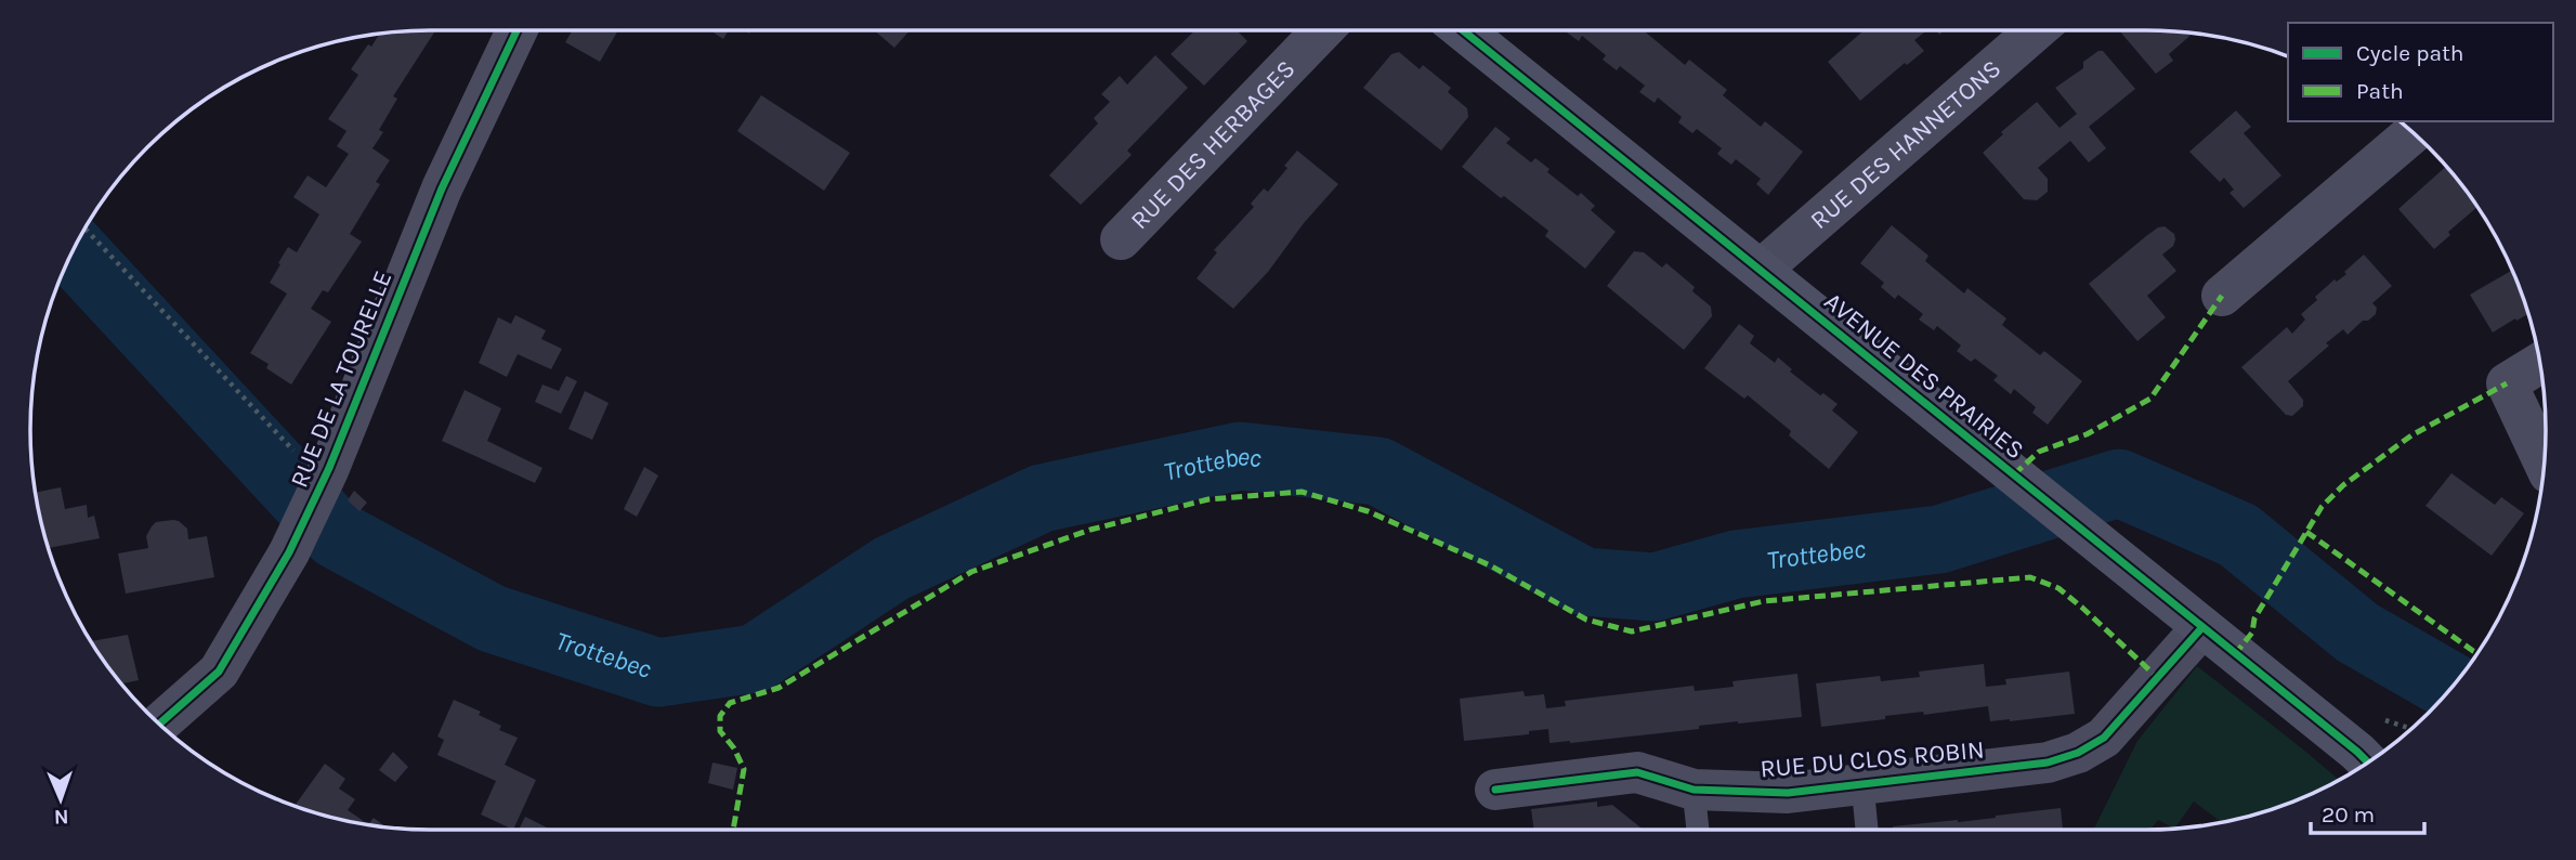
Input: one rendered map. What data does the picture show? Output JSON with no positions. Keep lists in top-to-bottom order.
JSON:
{
  "streets": {
    "street": [
      "RUE DES HERBAGES",
      "RUE DES HANNETONS",
      "AVENUE DES PRAIRIES",
      "RUE DE LA TOURELLE",
      "RUE DU CLOS ROBIN"
    ]
  },
  "crossings": [
    ["RUE DES HANNETONS", "AVENUE DES PRAIRIES"],
    ["AVENUE DES PRAIRIES", "RUE DU CLOS ROBIN"]
  ],
  "water": ["Trottebec"],
  "legend": ["Cycle path", "Path"],
  "scale_bar": "20 m",
  "north": "bottom"
}
